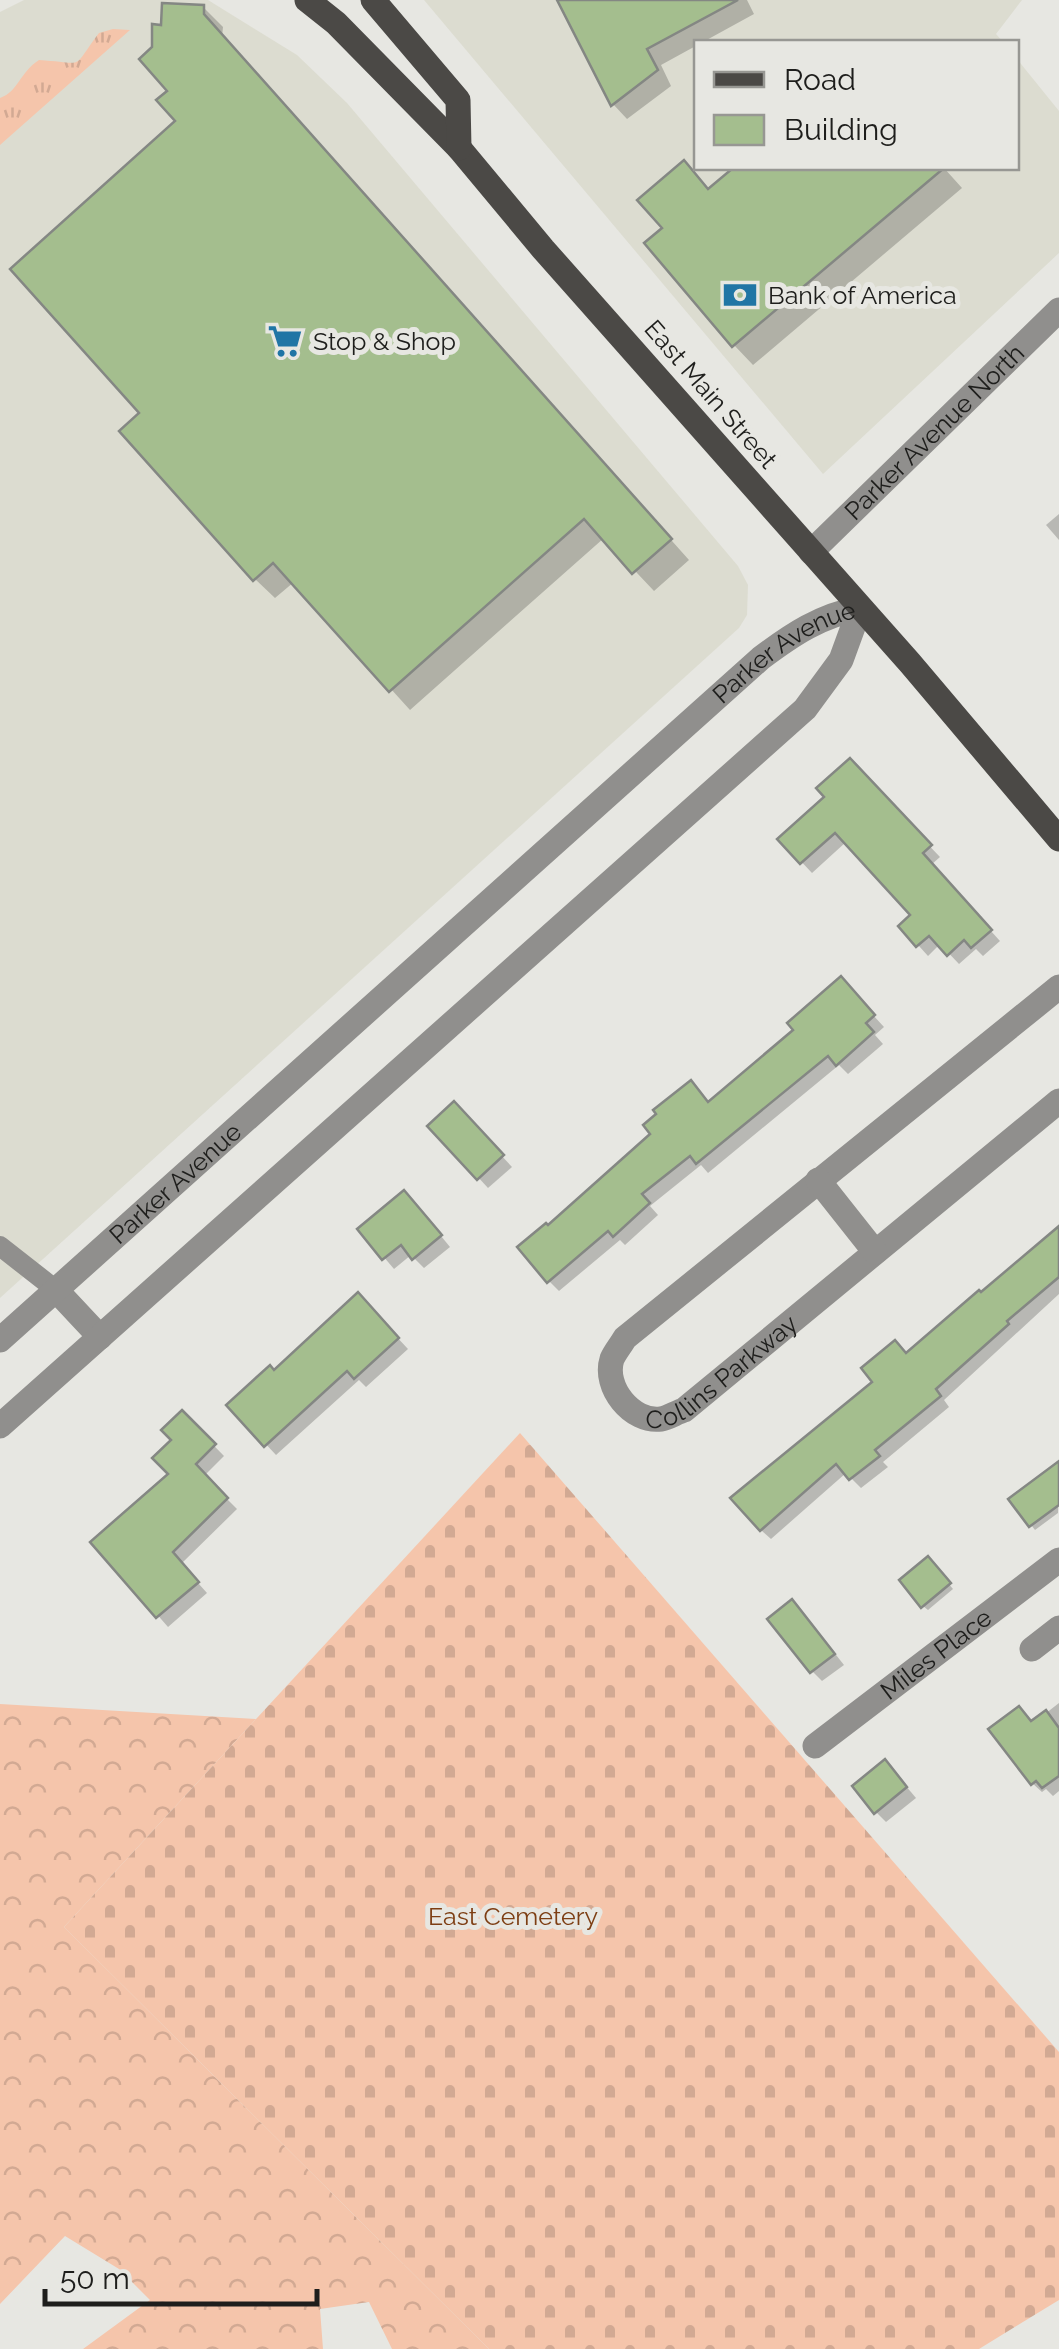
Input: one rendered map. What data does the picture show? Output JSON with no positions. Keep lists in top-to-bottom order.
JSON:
{
  "streets": {
    "main road": ["East Main Street"],
    "street": [
      "Parker Avenue North",
      "Parker Avenue",
      "Collins Parkway",
      "Miles Place"
    ]
  },
  "crossings": [
    ["East Main Street", "Parker Avenue North"],
    ["East Main Street", "Parker Avenue"]
  ],
  "parks": ["East Cemetery"],
  "places": {
    "bank": ["Bank of America"],
    "supermarket": ["Stop & Shop"]
  },
  "legend": ["Road", "Building"],
  "scale_bar": "50 m"
}
